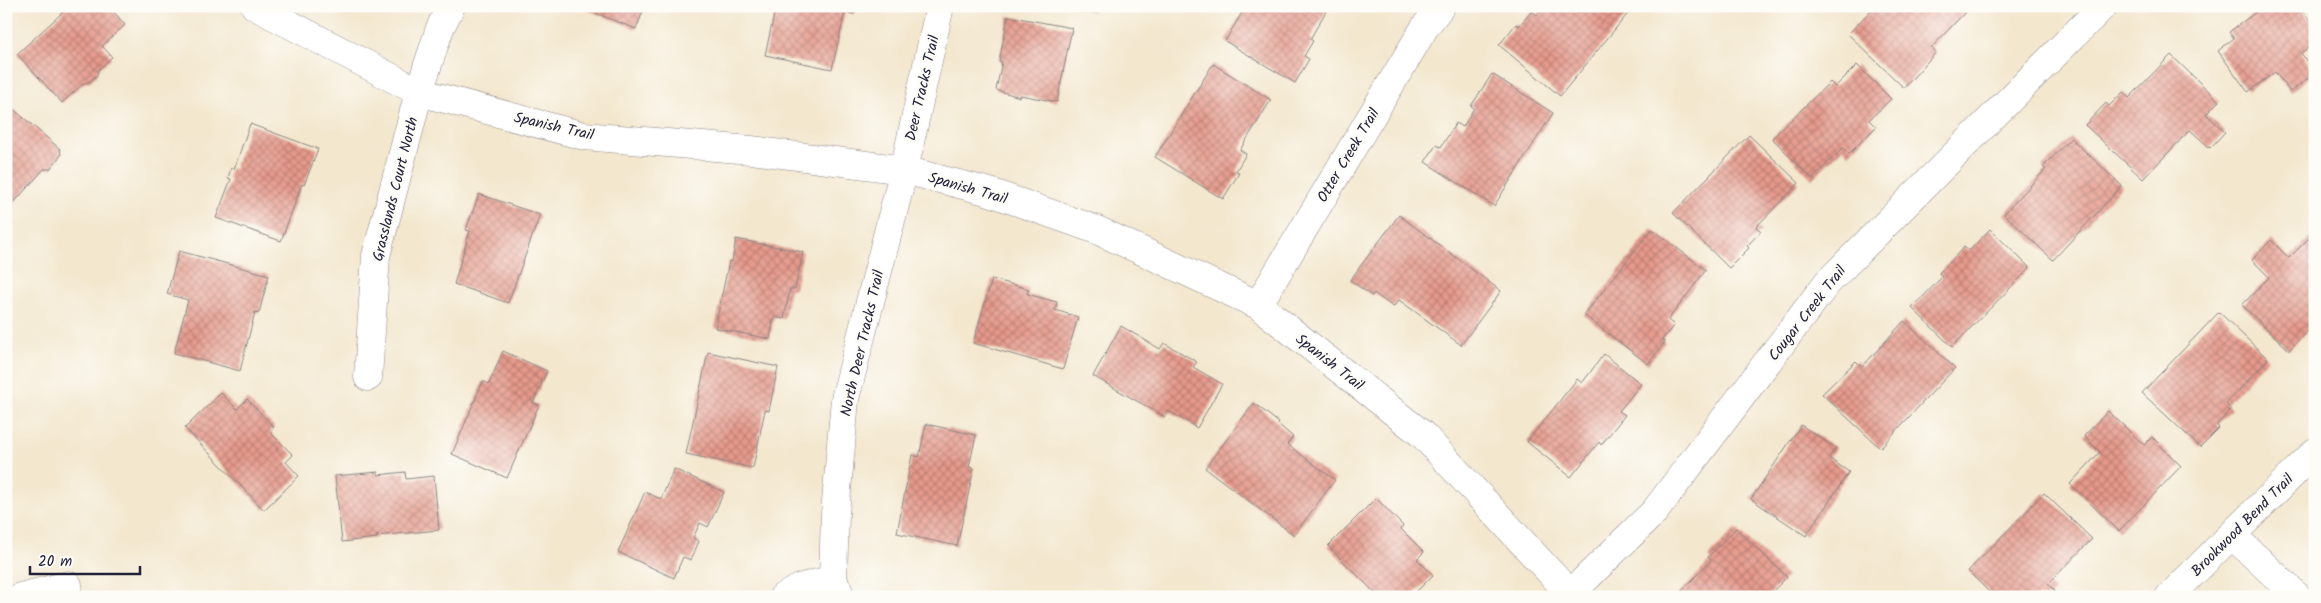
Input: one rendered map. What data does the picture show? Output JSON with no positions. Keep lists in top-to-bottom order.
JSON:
{
  "streets": {
    "street": [
      "Deer Tracks Trail",
      "Spanish Trail",
      "Otter Creek Trail",
      "Grasslands Court North",
      "Cougar Creek Trail",
      "North Deer Tracks Trail",
      "Brookwood Bend Trail"
    ]
  },
  "crossings": [
    ["Deer Tracks Trail", "Spanish Trail"],
    ["Deer Tracks Trail", "North Deer Tracks Trail"],
    ["Spanish Trail", "Otter Creek Trail"],
    ["Spanish Trail", "Grasslands Court North"],
    ["Spanish Trail", "Cougar Creek Trail"],
    ["Spanish Trail", "North Deer Tracks Trail"]
  ],
  "scale_bar": "20 m"
}
